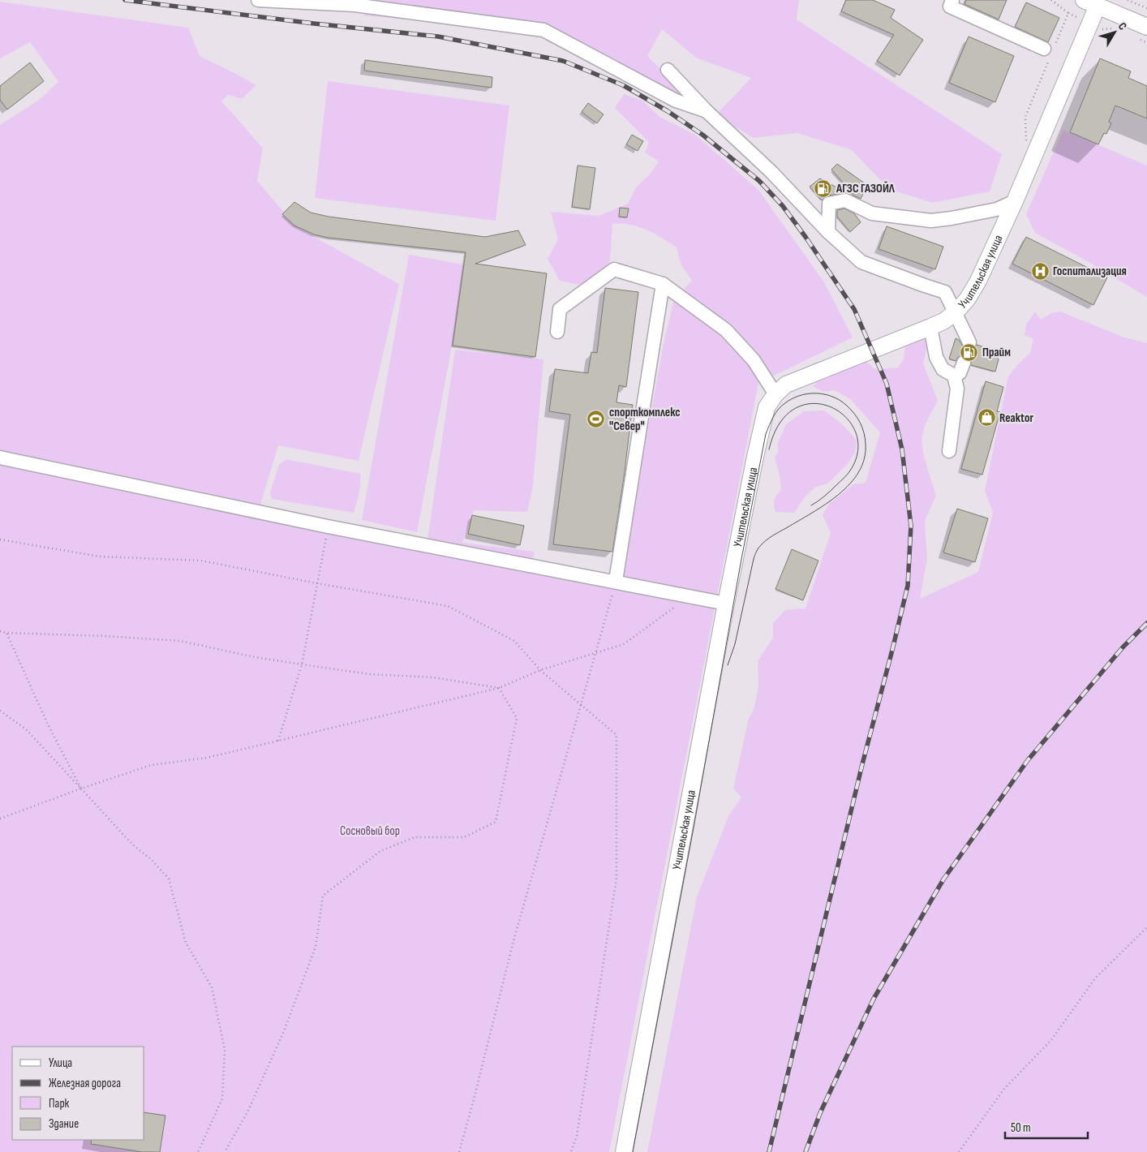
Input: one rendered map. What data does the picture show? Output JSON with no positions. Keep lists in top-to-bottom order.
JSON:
{
  "streets": {
    "main road": ["Учительская улица"]
  },
  "parks": ["Сосновый бор"],
  "places": {
    "fuel station": ["АГЗС ГАЗОЙЛ", "Прайм"],
    "hospital": ["Госпитализация"],
    "shop": ["Reaktor"],
    "sports": ["спорткомплекс \"Север\""]
  },
  "legend": [
    "Улица",
    "Железная дорога",
    "Парк",
    "Здание"
  ],
  "scale_bar": "50 m",
  "north": "top right"
}
